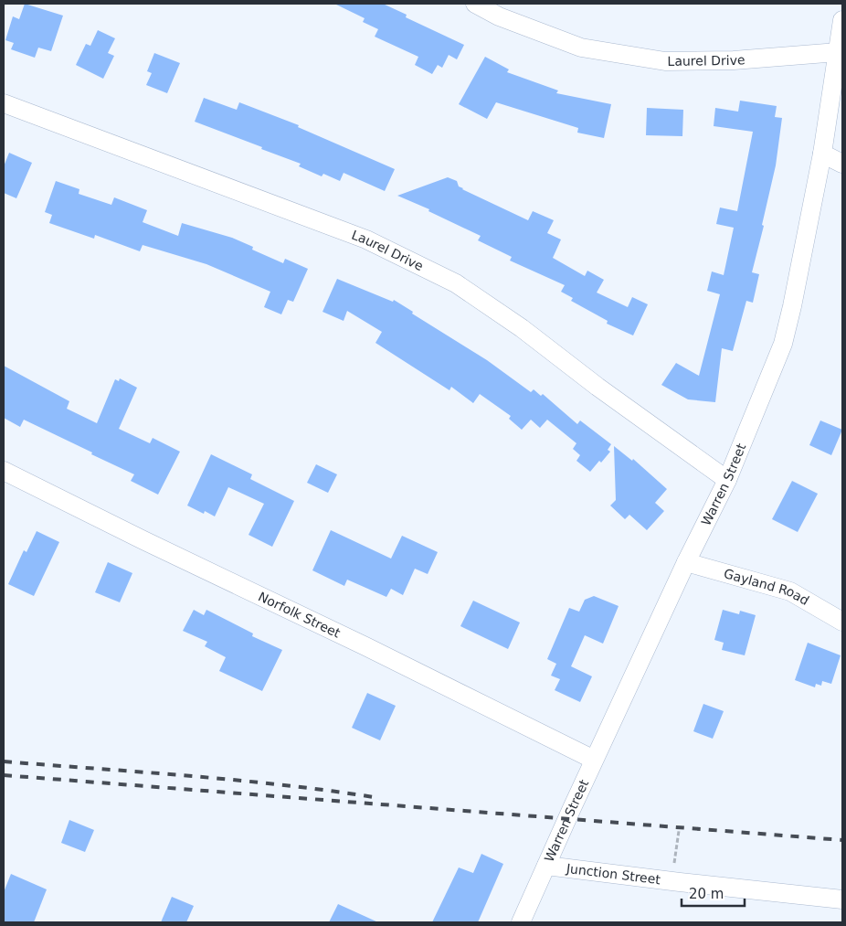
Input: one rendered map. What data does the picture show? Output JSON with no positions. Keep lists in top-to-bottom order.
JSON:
{
  "streets": {
    "street": [
      "Laurel Drive",
      "Warren Street",
      "Gayland Road",
      "Norfolk Street",
      "Junction Street"
    ]
  },
  "crossings": [
    ["Laurel Drive", "Warren Street"],
    ["Warren Street", "Gayland Road"],
    ["Warren Street", "Norfolk Street"],
    ["Warren Street", "Junction Street"]
  ],
  "scale_bar": "20 m"
}
